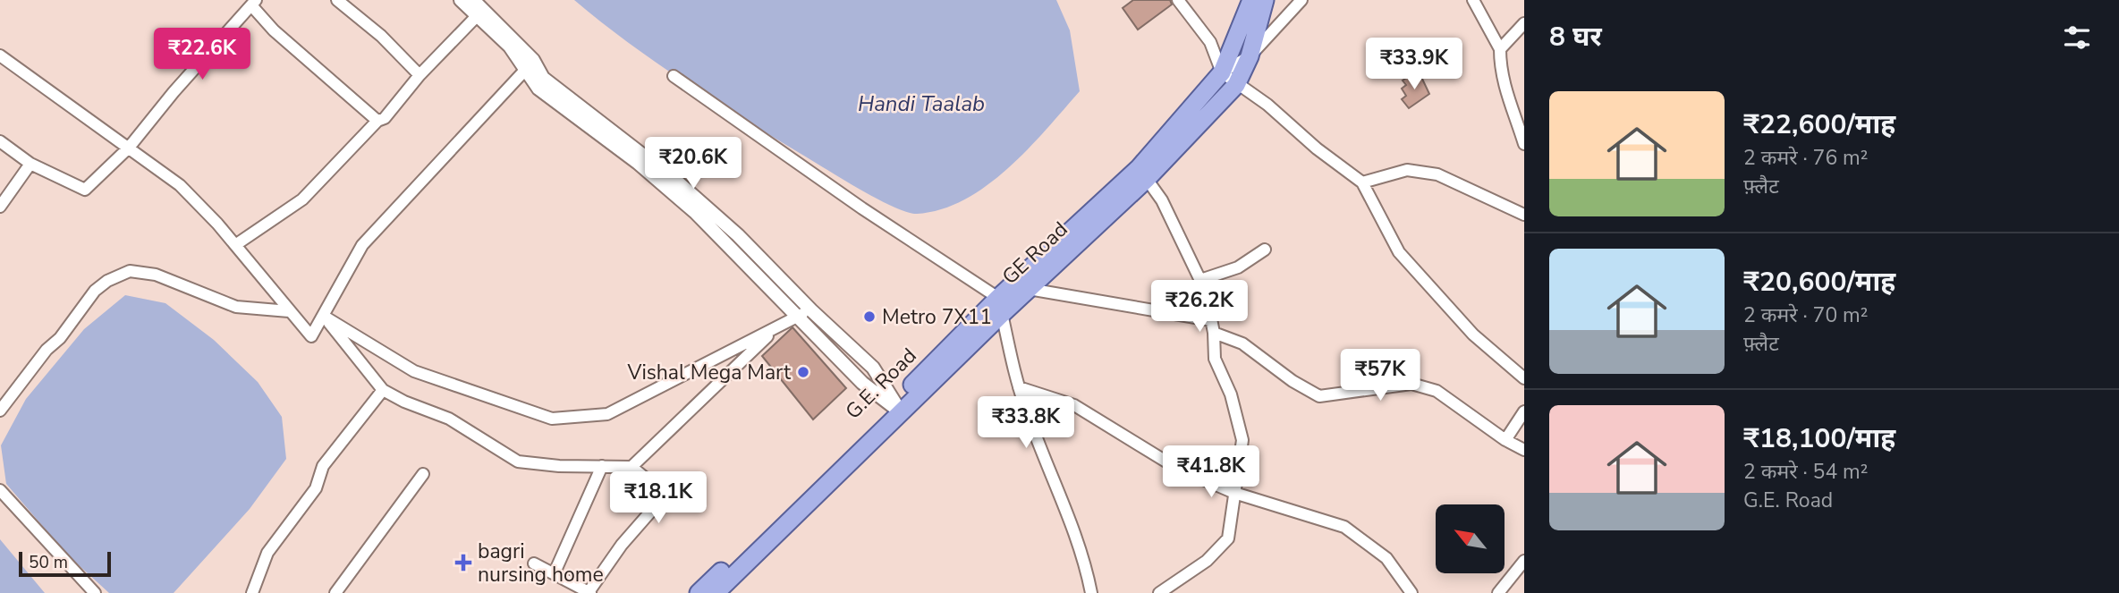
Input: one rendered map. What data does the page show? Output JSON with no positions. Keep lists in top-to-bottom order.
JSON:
{
  "streets": {
    "main road": ["GE Road", "G.E. Road"]
  },
  "crossings": [
    ["GE Road", "G.E. Road"]
  ],
  "water": ["Handi Taalab"],
  "places": {
    "other": ["Metro 7X11", "Vishal Mega Mart"],
    "health": ["bagri nursing home"]
  },
  "scale_bar": "50 m",
  "north": "top left",
  "page": {
    "heading": "8 घर",
    "price": [
      "₹22.6K",
      "₹33.9K",
      "₹20.6K",
      "₹26.2K",
      "₹57K",
      "₹33.8K",
      "₹41.8K",
      "₹18.1K"
    ],
    "list": [
      {
        "name": "₹22,600/माह",
        "note": "2 कमरे · 76 m² · फ़्लैट"
      },
      {
        "name": "₹20,600/माह",
        "note": "2 कमरे · 70 m² · फ़्लैट"
      },
      {
        "name": "₹18,100/माह",
        "note": "2 कमरे · 54 m² · G.E. Road"
      }
    ],
    "scale": "50 m"
  }
}
